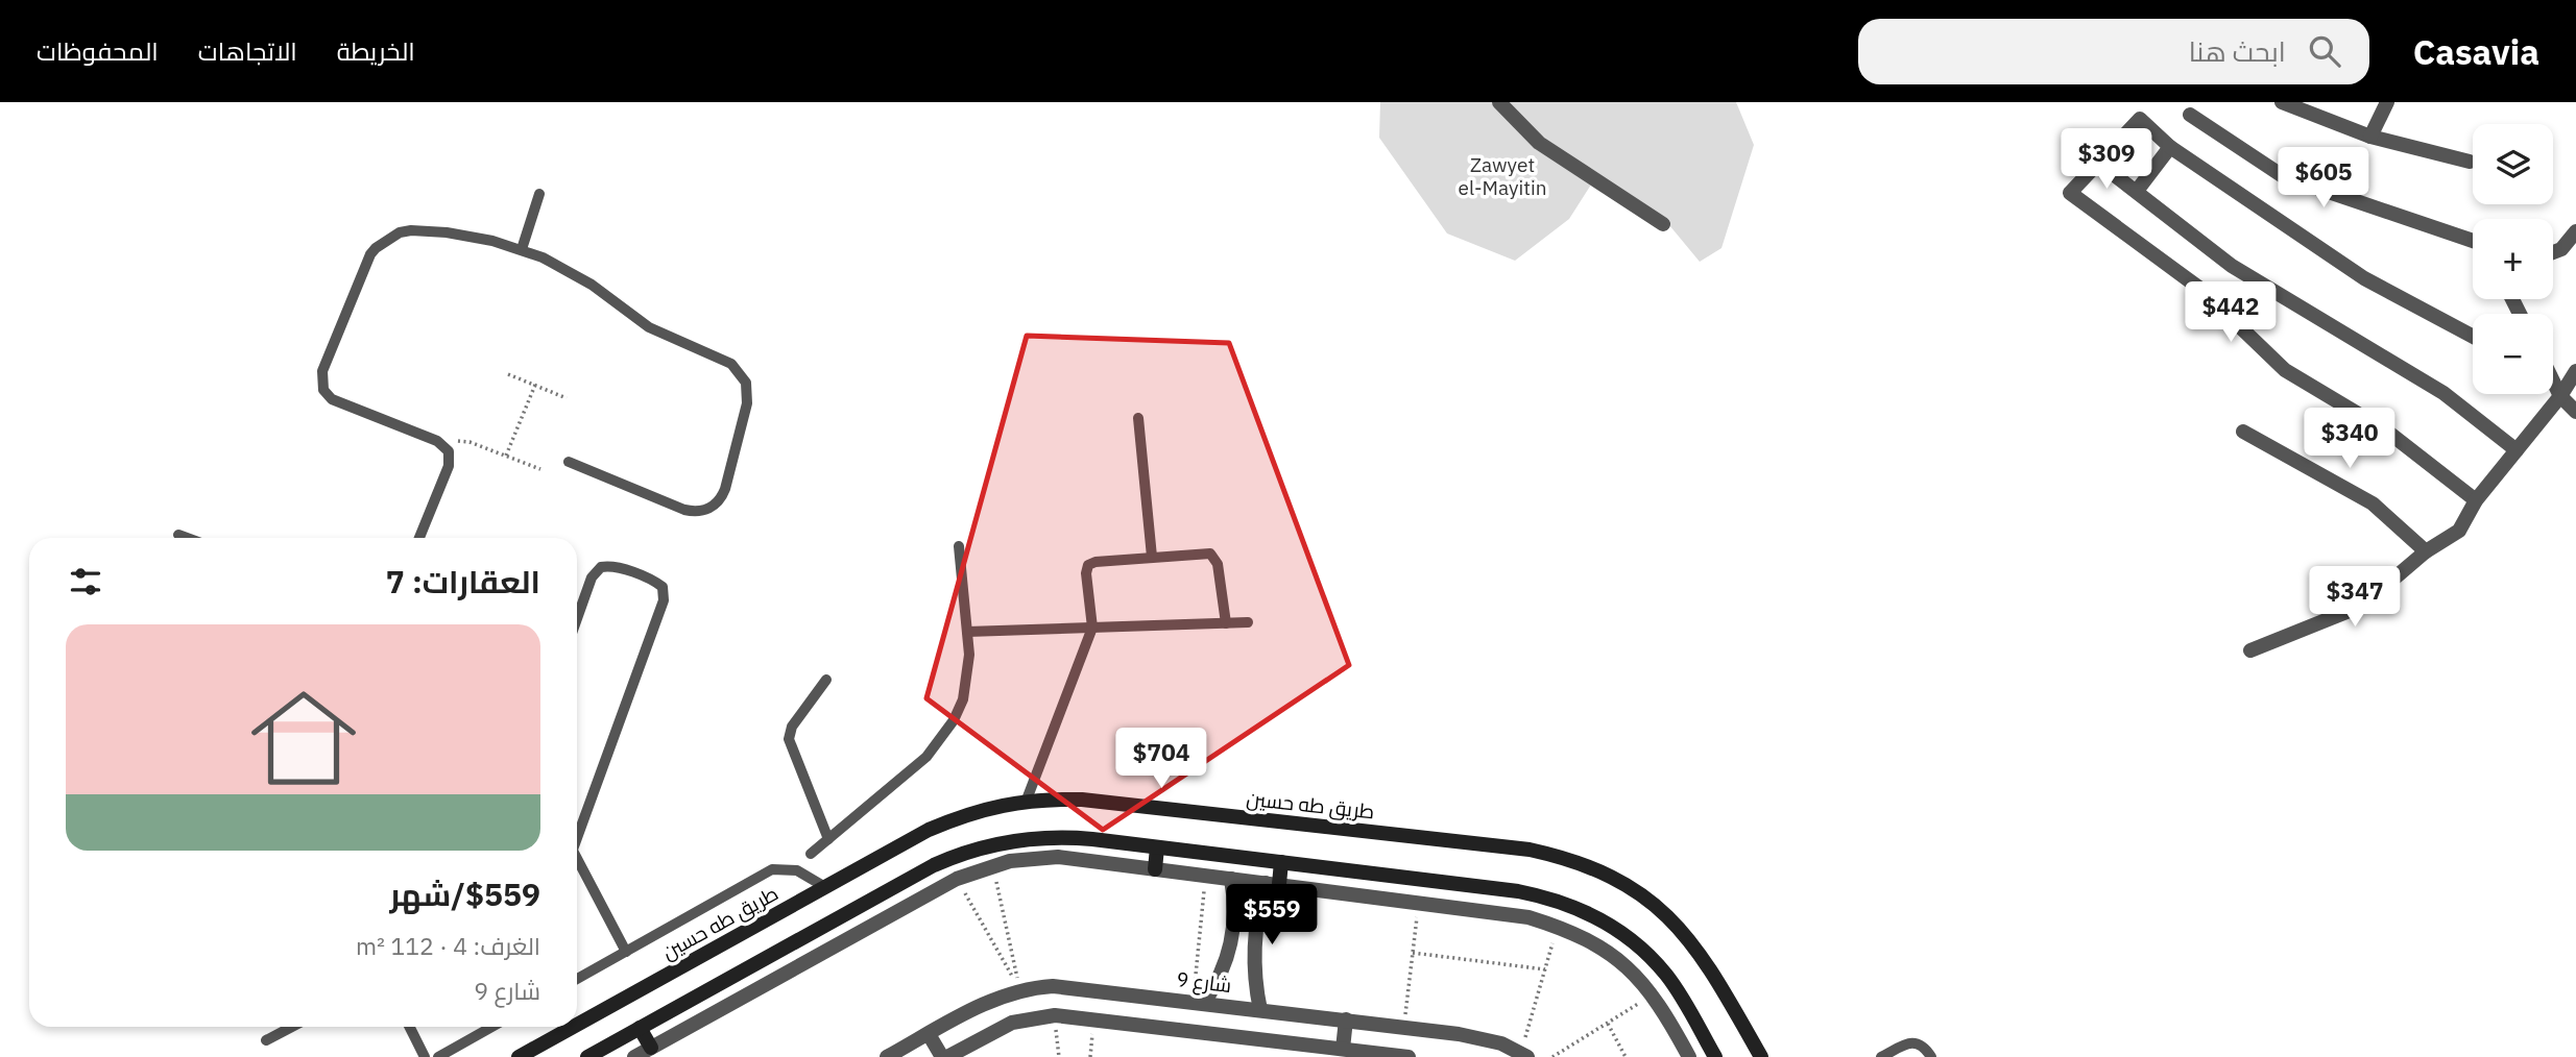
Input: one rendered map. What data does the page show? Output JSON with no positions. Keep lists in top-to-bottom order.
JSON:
{
  "streets": {
    "main road": ["طريق طه حسين"],
    "street": ["شارع 9"]
  },
  "parks": ["Zawyet el-Mayitin"],
  "page": {
    "header": "Casavia",
    "search": "ابحث هنا",
    "nav": ["الخريطة", "الاتجاهات", "المحفوظات"],
    "map_buttons": ["+", "−"],
    "price": [
      "$309",
      "$605",
      "$442",
      "$340",
      "$347",
      "$704",
      "$559"
    ],
    "heading": "العقارات: 7",
    "list": [
      {
        "name": "$559/شهر",
        "note": "الغرف: 4 · 112 m² · شارع 9"
      }
    ]
  }
}
